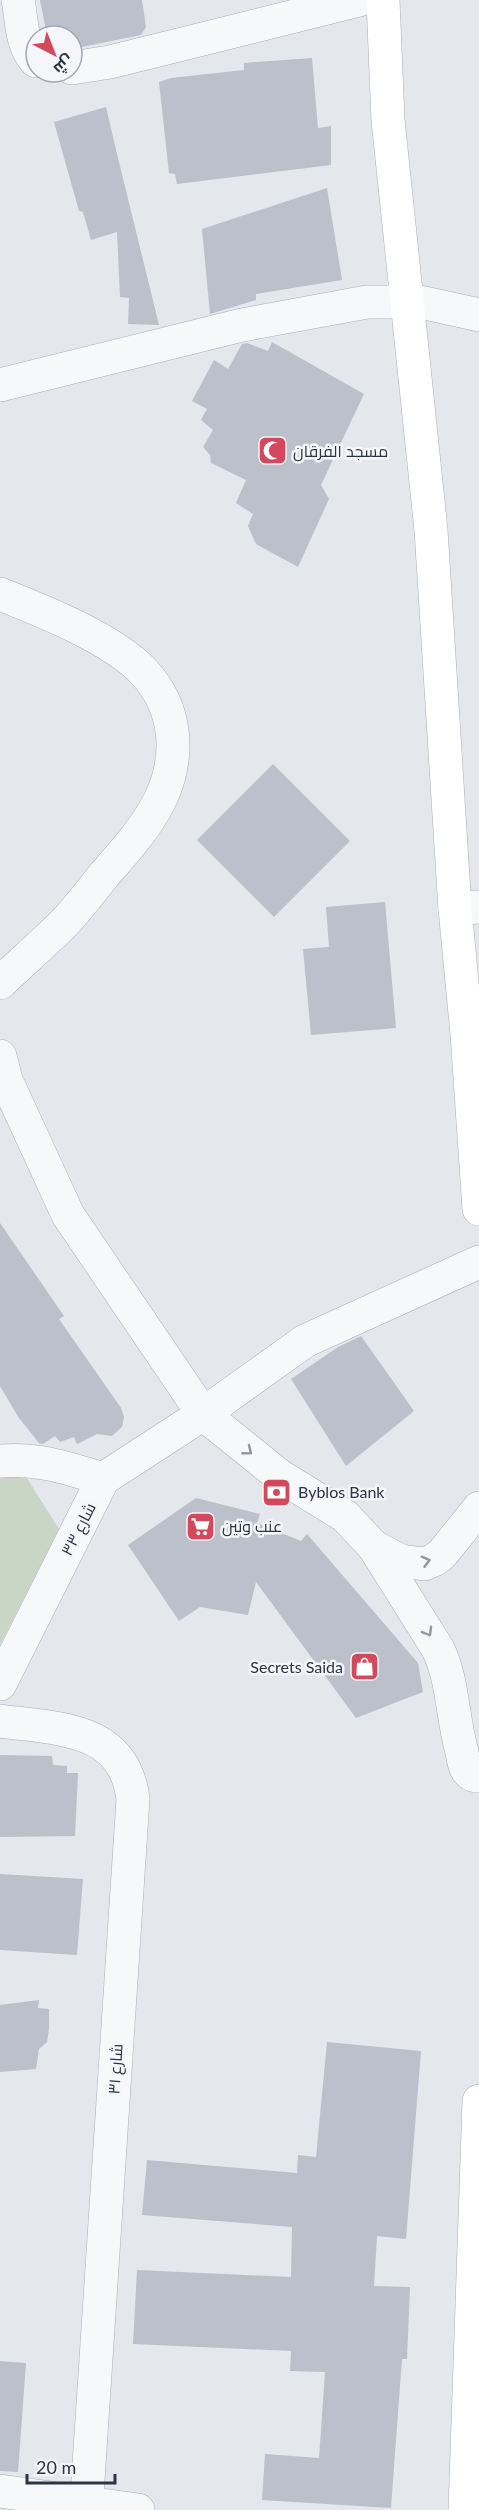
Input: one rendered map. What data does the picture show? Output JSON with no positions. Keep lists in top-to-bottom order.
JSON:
{
  "streets": {
    "street": ["شارع ٣٣", "شارع ٣١"]
  },
  "places": {
    "mosque": ["مسجد الفرقان"],
    "bank": ["Byblos Bank"],
    "supermarket": ["عنب وتين"],
    "shop": ["Secrets Saida"]
  },
  "scale_bar": "20 m",
  "north": "bottom right"
}
